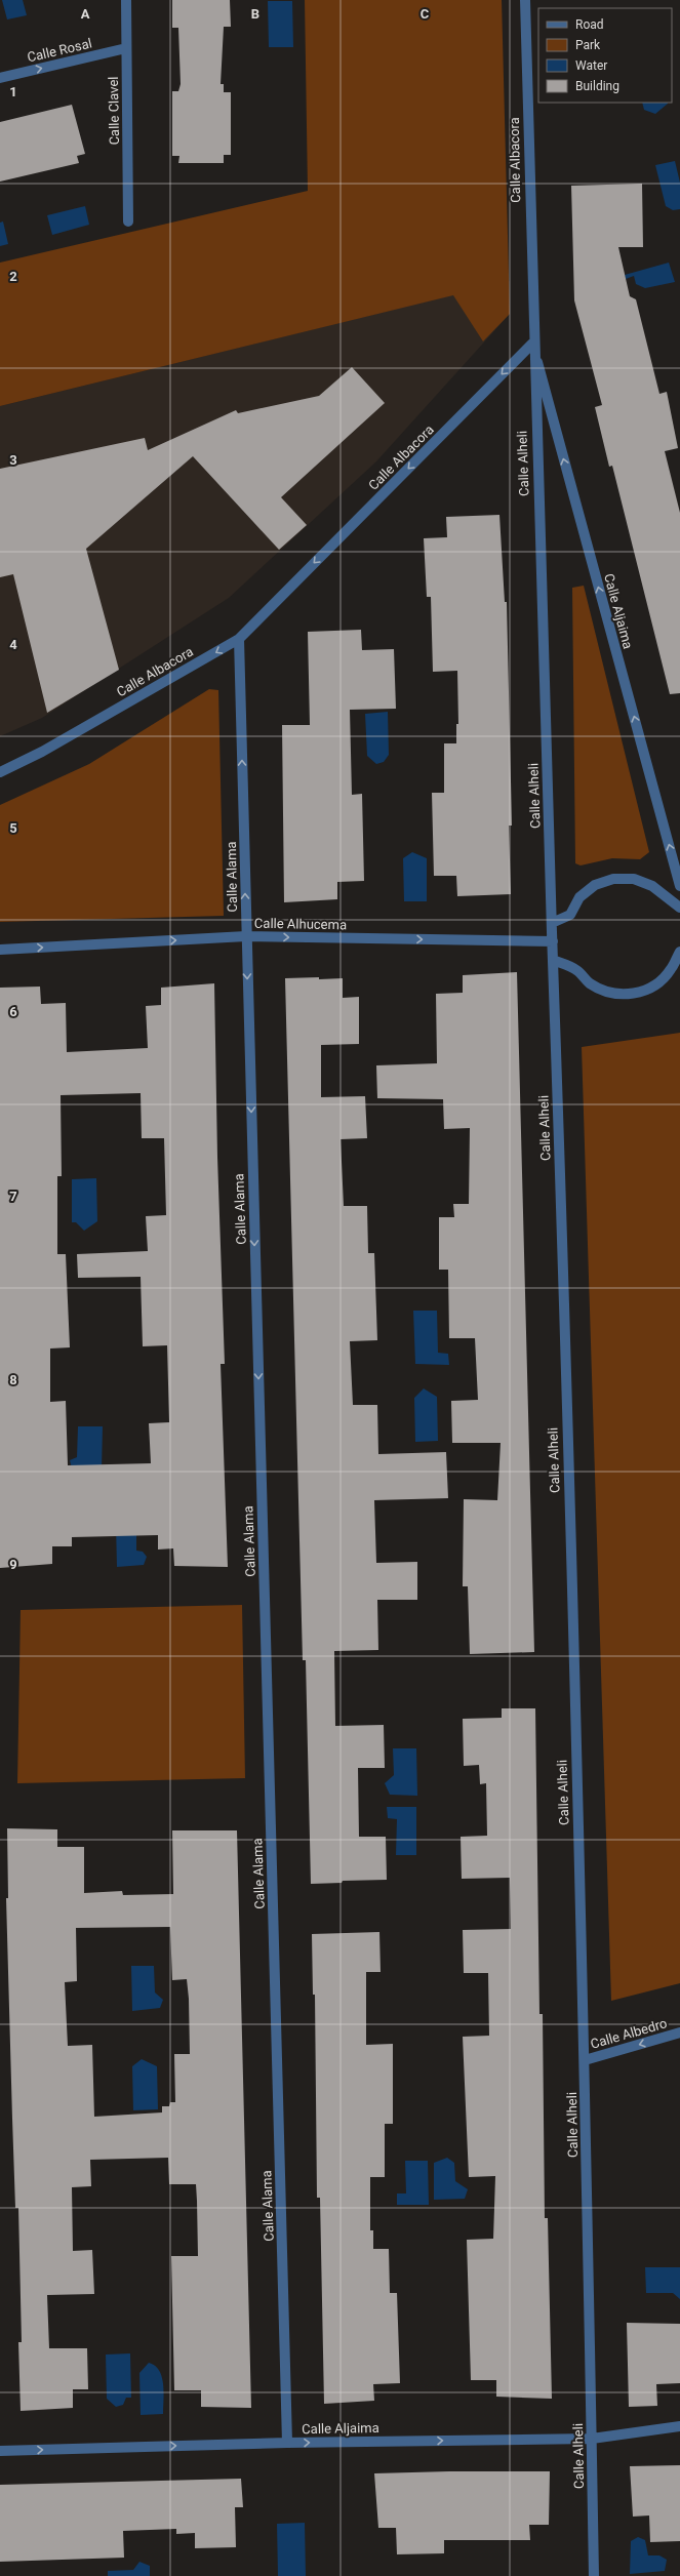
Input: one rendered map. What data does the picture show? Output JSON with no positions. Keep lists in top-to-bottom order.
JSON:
{
  "streets": {
    "street": [
      "Calle Rosal",
      "Calle Clavel",
      "Calle Albacora",
      "Calle Alheli",
      "Calle Aljaima",
      "Calle Alama",
      "Calle Alhucema",
      "Calle Albedro"
    ]
  },
  "crossings": [
    ["Calle Rosal", "Calle Clavel"],
    ["Calle Albacora", "Calle Alheli"],
    ["Calle Albacora", "Calle Aljaima"],
    ["Calle Albacora", "Calle Alama"],
    ["Calle Alheli", "Calle Aljaima"],
    ["Calle Alheli", "Calle Alhucema"],
    ["Calle Alheli", "Calle Albedro"],
    ["Calle Aljaima", "Calle Alama"],
    ["Calle Alama", "Calle Alhucema"]
  ],
  "one_way": [
    "Calle Rosal",
    "Calle Albacora",
    "Calle Alhucema",
    "Calle Albedro"
  ],
  "legend": [
    "Road",
    "Park",
    "Water",
    "Building"
  ],
  "grid": {
    "columns": ["A", "B", "C"],
    "rows": [
      "1",
      "2",
      "3",
      "4",
      "5",
      "6",
      "7",
      "8",
      "9"
    ]
  }
}
